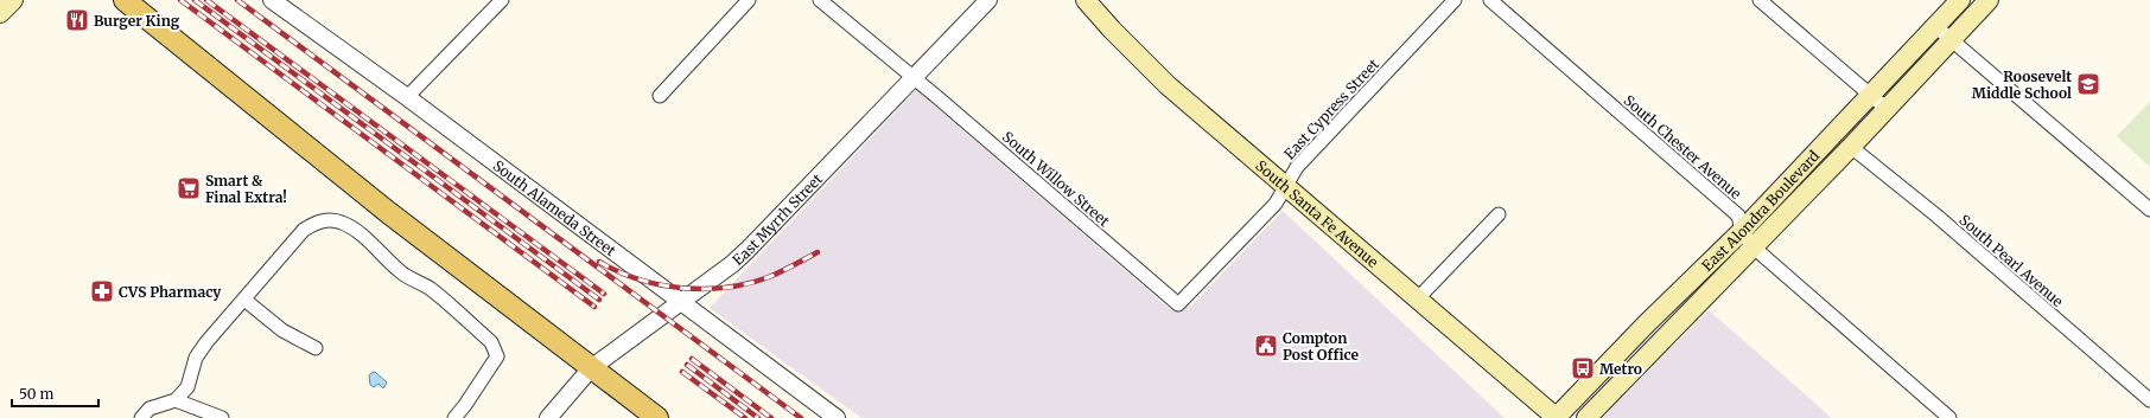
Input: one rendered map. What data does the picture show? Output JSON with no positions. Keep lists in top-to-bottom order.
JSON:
{
  "streets": {
    "main road": ["East Alondra Boulevard", "South Santa Fe Avenue"],
    "street": [
      "East Cypress Street",
      "South Chester Avenue",
      "South Willow Street",
      "South Alameda Street",
      "East Myrrh Street",
      "South Pearl Avenue"
    ]
  },
  "crossings": [
    ["East Cypress Street", "South Willow Street"],
    ["East Cypress Street", "South Santa Fe Avenue"],
    ["South Chester Avenue", "East Alondra Boulevard"],
    ["South Willow Street", "East Myrrh Street"],
    ["South Alameda Street", "East Myrrh Street"],
    ["East Alondra Boulevard", "South Santa Fe Avenue"],
    ["East Alondra Boulevard", "South Pearl Avenue"]
  ],
  "places": {
    "restaurant": ["Burger King"],
    "school or university": ["Roosevelt Middle School"],
    "supermarket": ["Smart & Final Extra!"],
    "pharmacy": ["CVS Pharmacy"],
    "public building": ["Compton Post Office"],
    "bus stop": ["Metro"]
  },
  "scale_bar": "50 m"
}
